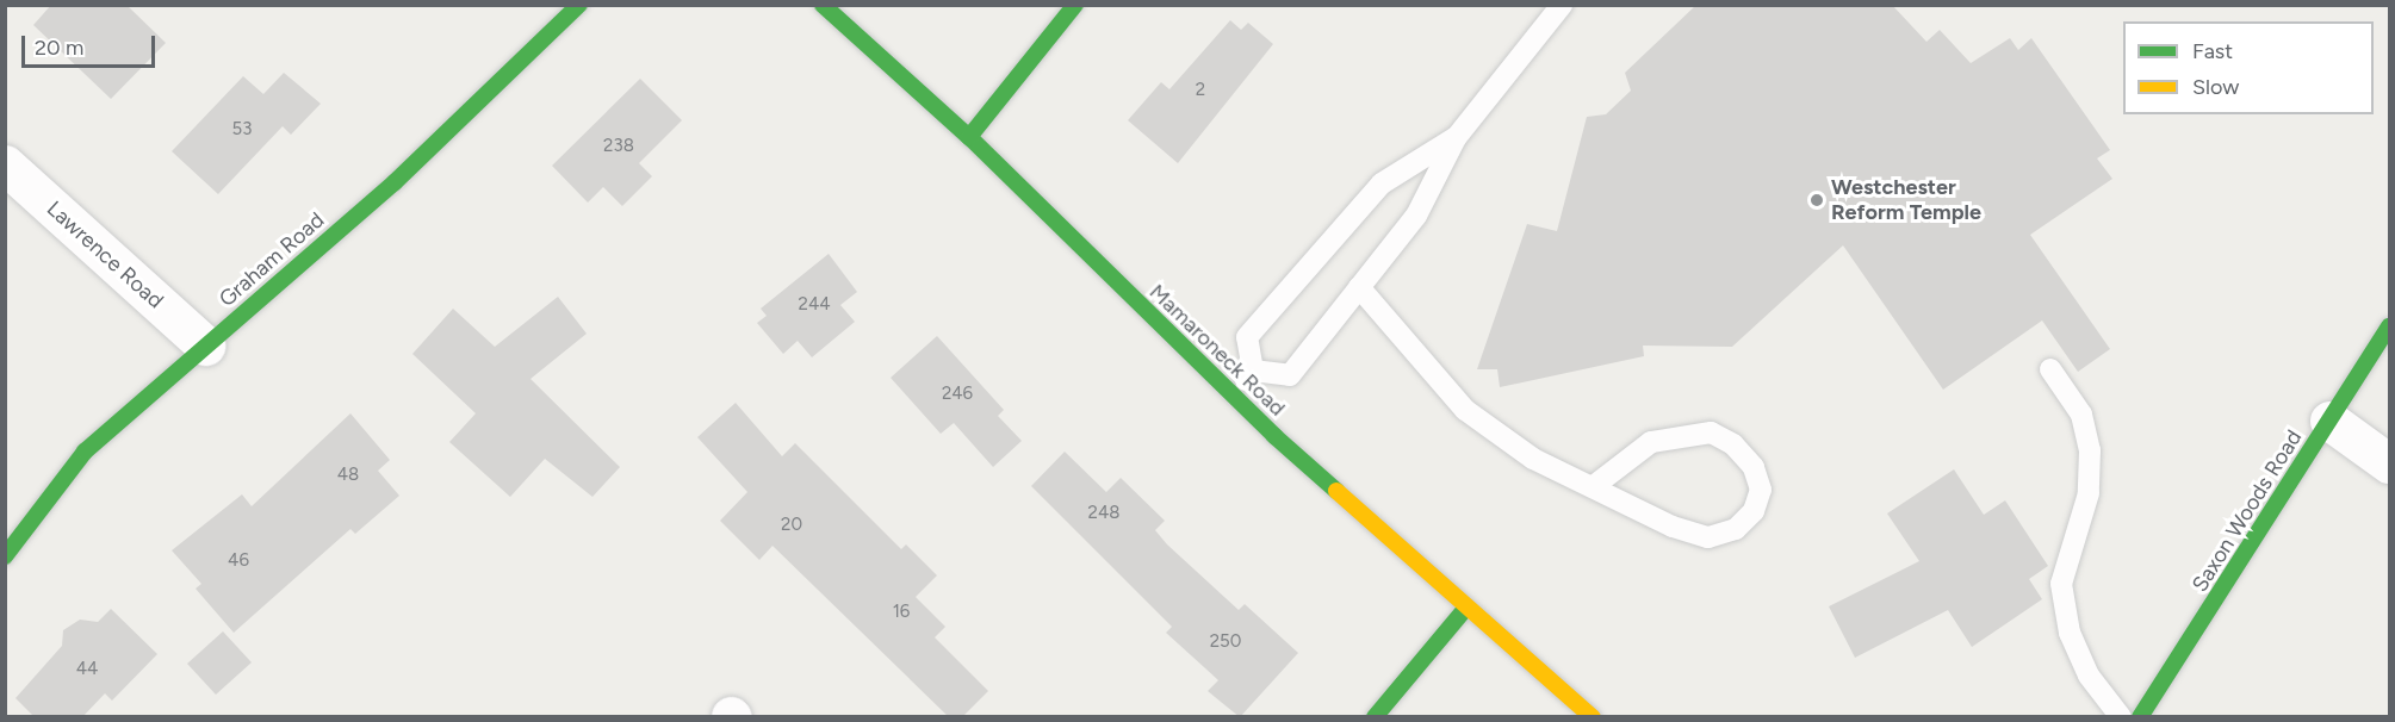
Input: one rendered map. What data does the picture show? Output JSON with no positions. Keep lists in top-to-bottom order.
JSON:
{
  "streets": {
    "street": [
      "Lawrence Road",
      "Graham Road",
      "Mamaroneck Road",
      "Saxon Woods Road"
    ]
  },
  "crossings": [
    ["Lawrence Road", "Graham Road"]
  ],
  "places": ["Westchester Reform Temple"],
  "house_numbers": [
    "2",
    "53",
    "238",
    "244",
    "246",
    "48",
    "248",
    "20",
    "46",
    "16",
    "250",
    "44"
  ],
  "legend": ["Fast", "Slow"],
  "scale_bar": "20 m"
}
